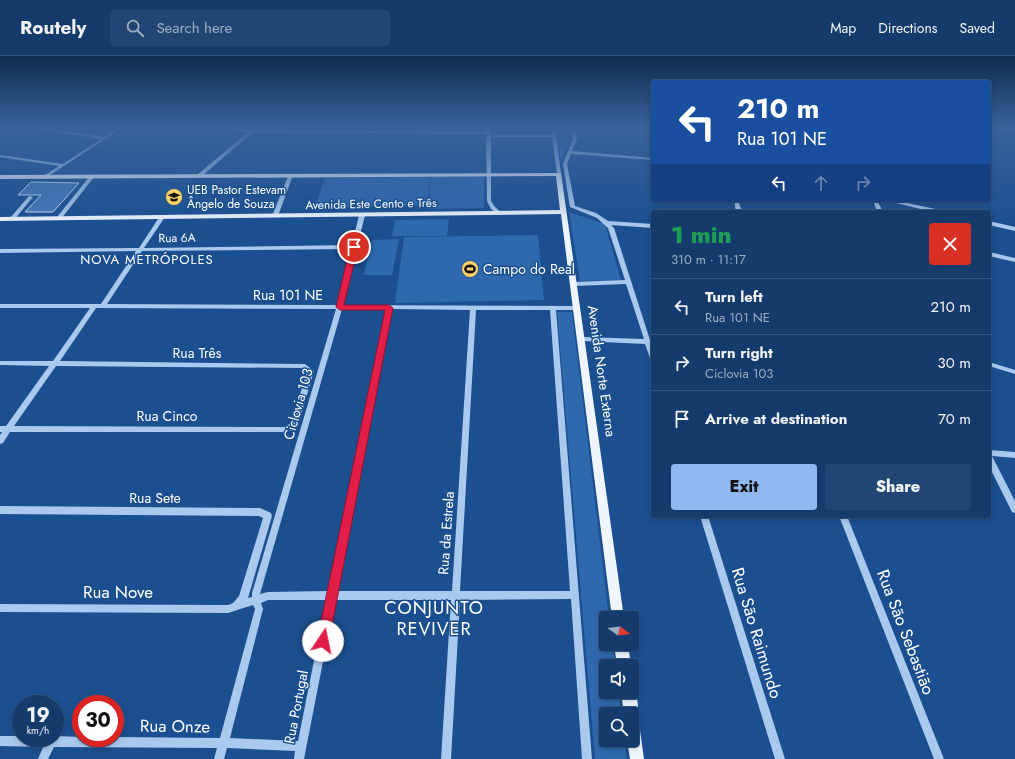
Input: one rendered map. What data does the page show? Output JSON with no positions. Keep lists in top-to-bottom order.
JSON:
{
  "streets": {
    "main road": ["Avenida Este Cento e Três", "Avenida Norte Externa"],
    "street": [
      "Rua 6A",
      "Rua 101 NE",
      "Rua Três",
      "Ciclovia 103",
      "Rua Cinco",
      "Rua Sete",
      "Rua da Estrela",
      "Rua Nove",
      "Rua São Sebastião",
      "Rua São Raimundo",
      "Rua Portugal",
      "Rua Onze"
    ]
  },
  "crossings": [
    ["Avenida Este Cento e Três", "Avenida Norte Externa"],
    ["Avenida Este Cento e Três", "Ciclovia 103"],
    ["Rua 6A", "Ciclovia 103"],
    ["Rua 101 NE", "Avenida Norte Externa"],
    ["Rua 101 NE", "Ciclovia 103"],
    ["Rua 101 NE", "Rua da Estrela"],
    ["Rua 101 NE", "Rua Portugal"],
    ["Rua Três", "Rua Cinco"],
    ["Ciclovia 103", "Rua Nove"],
    ["Ciclovia 103", "Rua Onze"],
    ["Rua Sete", "Rua Nove"],
    ["Rua da Estrela", "Rua Nove"],
    ["Rua Nove", "Rua Portugal"],
    ["Rua Portugal", "Rua Onze"]
  ],
  "districts": ["NOVA METRÓPOLES", "CONJUNTO REVIVER"],
  "places": {
    "school or university": ["UEB Pastor Estevam Ângelo de Souza"],
    "sports": ["Campo do Real"]
  },
  "north": "right",
  "page": {
    "header": "Routely",
    "search": "Search here",
    "nav": ["Map", "Directions", "Saved"],
    "turn": ["210 m", "Rua 101 NE"],
    "heading": ["1 min", "310 m · 11:17"],
    "list": [
      {
        "name": "Turn left",
        "note": "Rua 101 NE",
        "value": "210 m"
      },
      {
        "name": "Turn right",
        "note": "Ciclovia 103",
        "value": "30 m"
      },
      {
        "name": "Arrive at destination",
        "value": "70 m"
      }
    ],
    "buttons": ["Exit", "Share"],
    "speed": "19 km/h",
    "limit": "30"
  }
}
